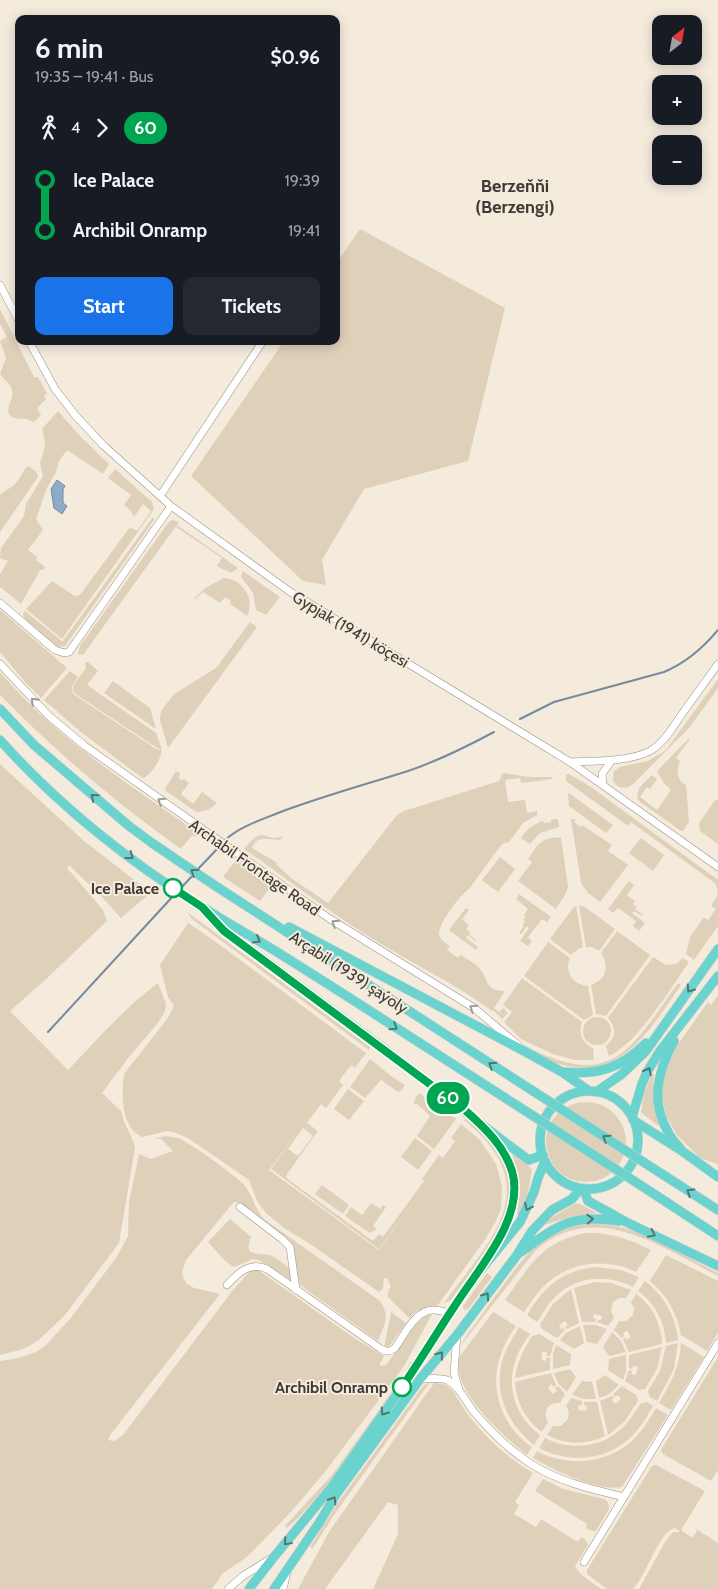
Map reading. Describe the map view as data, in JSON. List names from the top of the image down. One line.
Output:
{"streets":{"main road":["Arçabil (1939) şaýoly"],"street":["Gypjak (1941) köçesi","Archabil Frontage Road"]},"one_way":["Archabil Frontage Road"],"districts":["Berzeňňi (Berzengi)"],"places":["Ice Palace","Archibil Onramp"],"lines":["bus line 60"],"north":"top right","page":{"on_map":"60","map_buttons":["+","−"],"heading":["6 min","19:35 – 19:41 · Bus","$0.96"],"legs":["4","60"],"list":[{"name":"Ice Palace","value":"19:39"},{"name":"Archibil Onramp","value":"19:41"}],"buttons":["Start","Tickets"]}}
